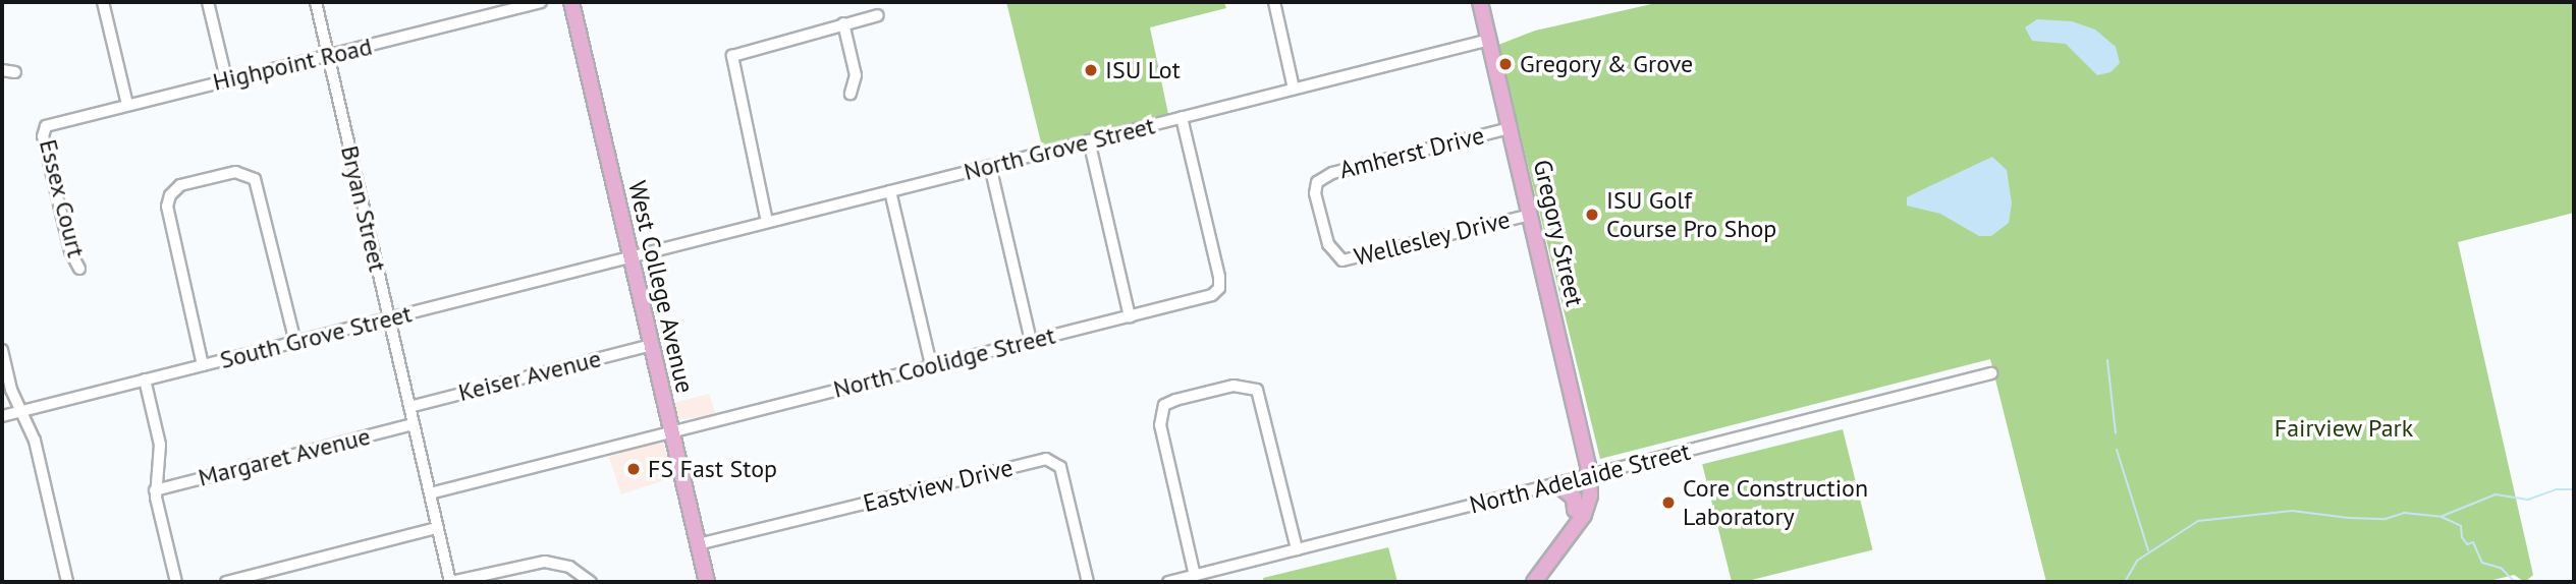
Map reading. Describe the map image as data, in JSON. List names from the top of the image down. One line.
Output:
{"streets":{"main road":["Gregory Street","West College Avenue"],"street":["Highpoint Road","North Grove Street","Amherst Drive","Essex Court","Bryan Street","Wellesley Drive","South Grove Street","North Coolidge Street","Keiser Avenue","Margaret Avenue","North Adelaide Street","Eastview Drive"]},"crossings":[["Highpoint Road","Essex Court"],["Highpoint Road","Bryan Street"],["North Grove Street","Gregory Street"],["North Grove Street","West College Avenue"],["North Grove Street","South Grove Street"],["North Grove Street","North Coolidge Street"],["Amherst Drive","Gregory Street"],["Amherst Drive","Wellesley Drive"],["Bryan Street","South Grove Street"],["Bryan Street","North Coolidge Street"],["Bryan Street","Keiser Avenue"],["Bryan Street","Margaret Avenue"],["Gregory Street","Wellesley Drive"],["Gregory Street","North Adelaide Street"],["West College Avenue","South Grove Street"],["West College Avenue","North Coolidge Street"],["West College Avenue","Keiser Avenue"],["West College Avenue","Eastview Drive"]],"parks":["Fairview Park"],"places":["Gregory & Grove","ISU Lot","ISU Golf Course Pro Shop","FS Fast Stop","Core Construction Laboratory"]}
